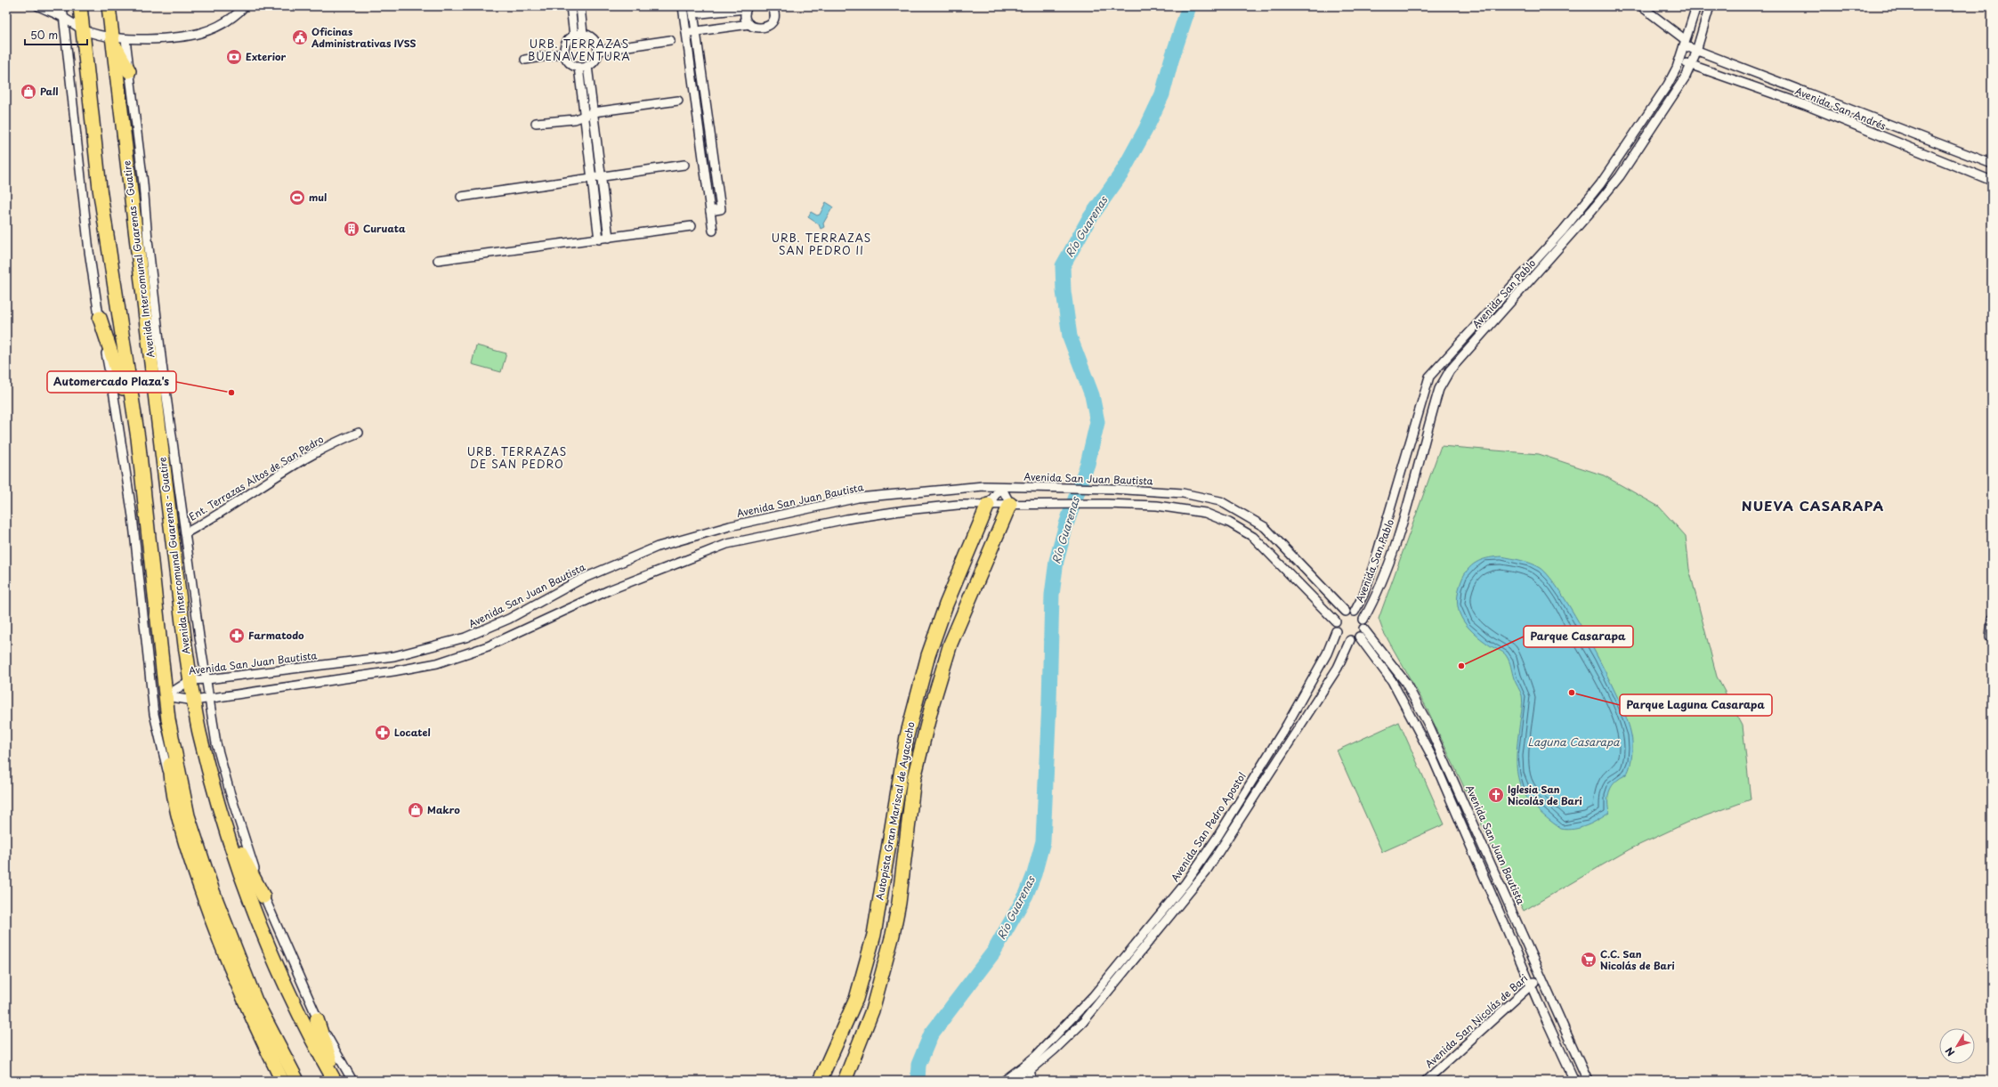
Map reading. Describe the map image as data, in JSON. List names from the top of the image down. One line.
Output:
{"streets":{"highway":["Avenida Intercomunal Guarenas - Guatire","Autopista Gran Mariscal de Ayacucho"],"street":["Avenida San Andrés","Avenida San Pablo","Ent. Terrazas Altos de San Pedro","Avenida San Juan Bautista","Avenida San Pedro Apostol","Avenida San Nicolás de Bari"]},"crossings":[["Avenida San Andrés","Avenida San Pablo"],["Avenida Intercomunal Guarenas - Guatire","Ent. Terrazas Altos de San Pedro"],["Avenida Intercomunal Guarenas - Guatire","Avenida San Juan Bautista"],["Avenida San Pablo","Avenida San Juan Bautista"],["Avenida San Pablo","Avenida San Pedro Apostol"],["Avenida San Juan Bautista","Autopista Gran Mariscal de Ayacucho"],["Avenida San Juan Bautista","Avenida San Pedro Apostol"],["Avenida San Juan Bautista","Avenida San Nicolás de Bari"]],"districts":["URB. TERRAZAS BUENAVENTURA","URB. TERRAZAS SAN PEDRO II","URB. TERRAZAS DE SAN PEDRO","NUEVA CASARAPA"],"water":["Río Guarenas","Laguna Casarapa"],"places":{"public building":["Oficinas Administrativas IVSS"],"bank":["Exterior"],"shop":["Pall","Makro"],"sports":["mul"],"building":["Curuata"],"other":["Automercado Plaza's","Parque Casarapa","Parque Laguna Casarapa"],"pharmacy":["Farmatodo","Locatel"],"church":["Iglesia San Nicolás de Bari"],"supermarket":["C.C. San Nicolás de Bari"]},"scale_bar":"50 m","north":"bottom left"}
